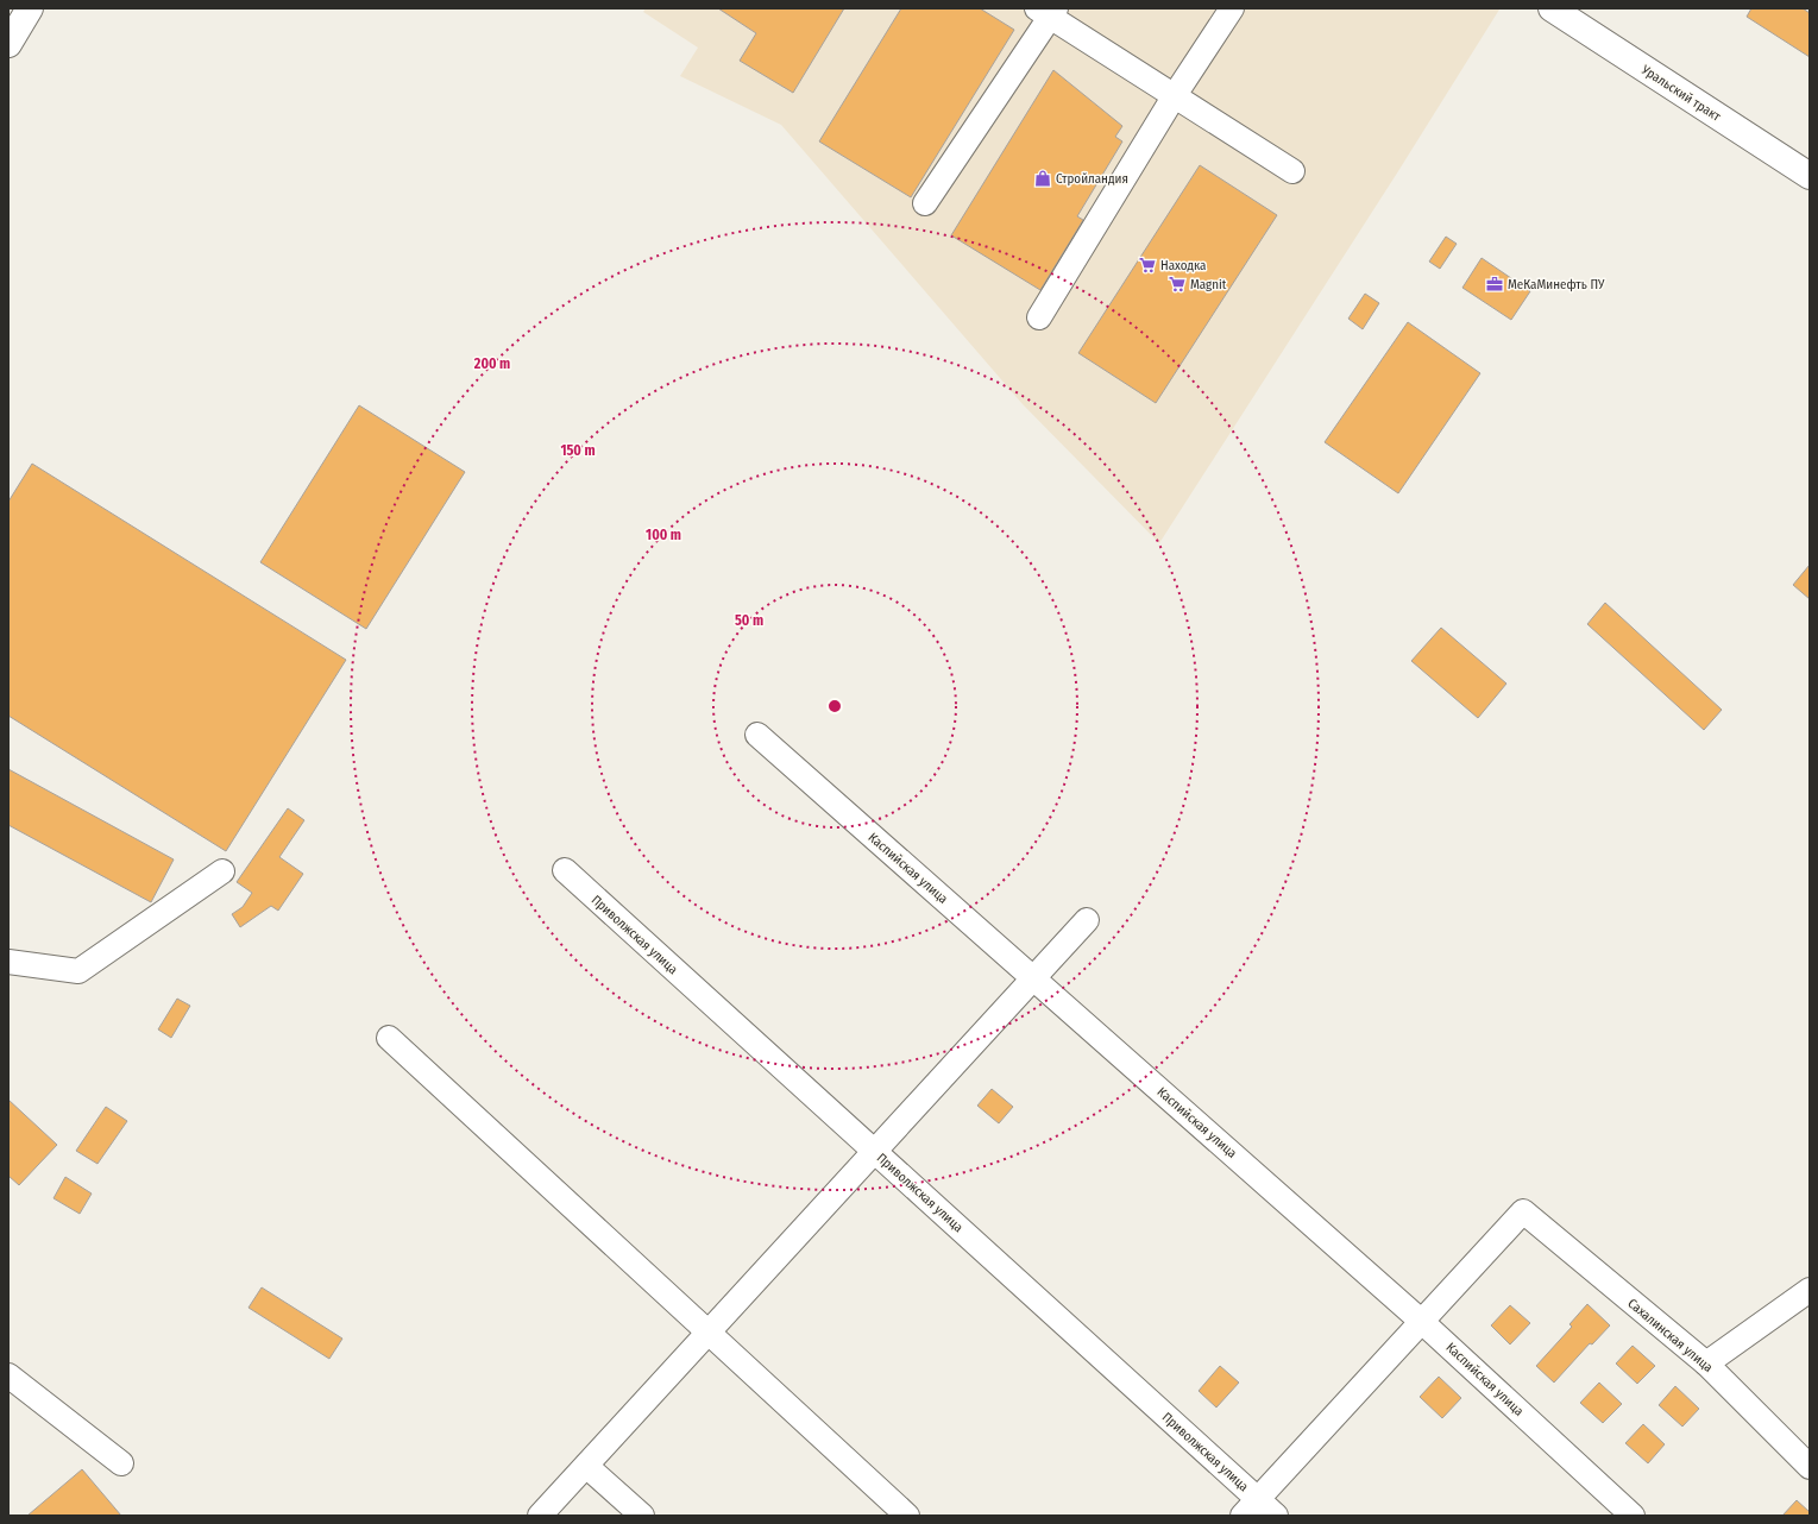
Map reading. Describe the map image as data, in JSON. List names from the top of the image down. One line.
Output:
{"streets":{"main road":["Уральский тракт"],"street":["Каспийская улица","Приволжская улица","Сахалинская улица"]},"crossings":[["Каспийская улица","Сахалинская улица"]],"places":{"shop":["Стройландия"],"supermarket":["Находка","Magnit"],"office":["МеКаМинефть ПУ"]},"rings":["200 m","150 m","100 m","50 m"]}
